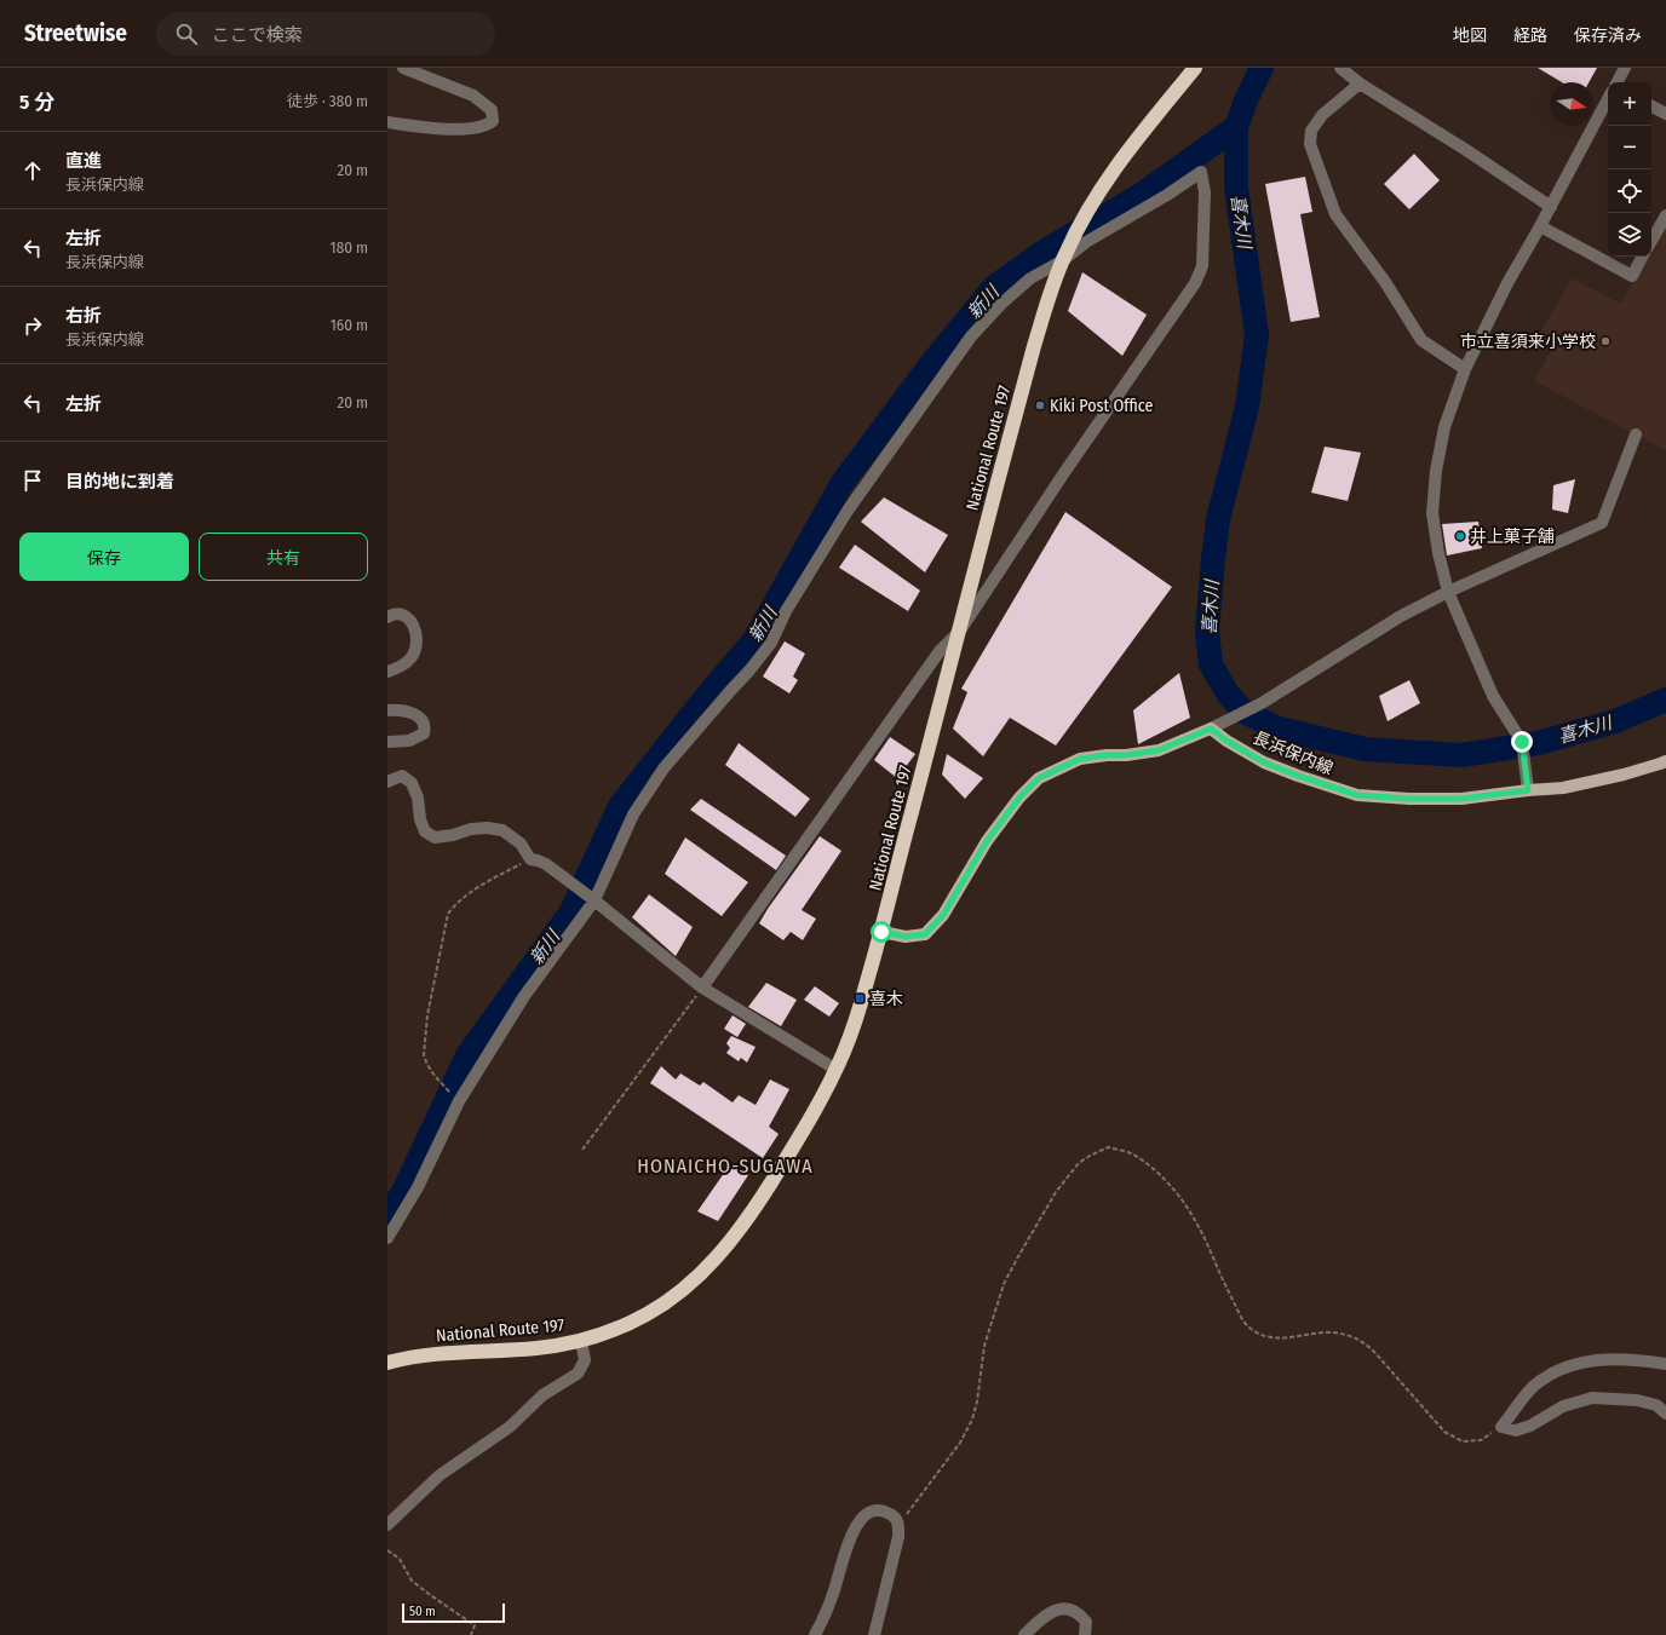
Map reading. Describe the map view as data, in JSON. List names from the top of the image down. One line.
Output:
{"streets":{"highway":["National Route 197"],"main road":["長浜保内線"]},"districts":["HONAICHO-SUGAWA"],"water":["喜木川","新川"],"places":{"other":["市立喜須来小学校","Kiki Post Office","井上菓子舗"],"transit":["喜木"]},"scale_bar":"50 m","north":"right","page":{"header":"Streetwise","search":"ここで検索","nav":["地図","経路","保存済み"],"heading":["5 分","徒歩 · 380 m"],"map_buttons":["+","−"],"list":[["直進","長浜保内線","20 m"],["左折","長浜保内線","180 m"],["右折","長浜保内線","160 m"],["左折","20 m"],"目的地に到着"],"buttons":["保存","共有"],"scale":"50 m"}}
